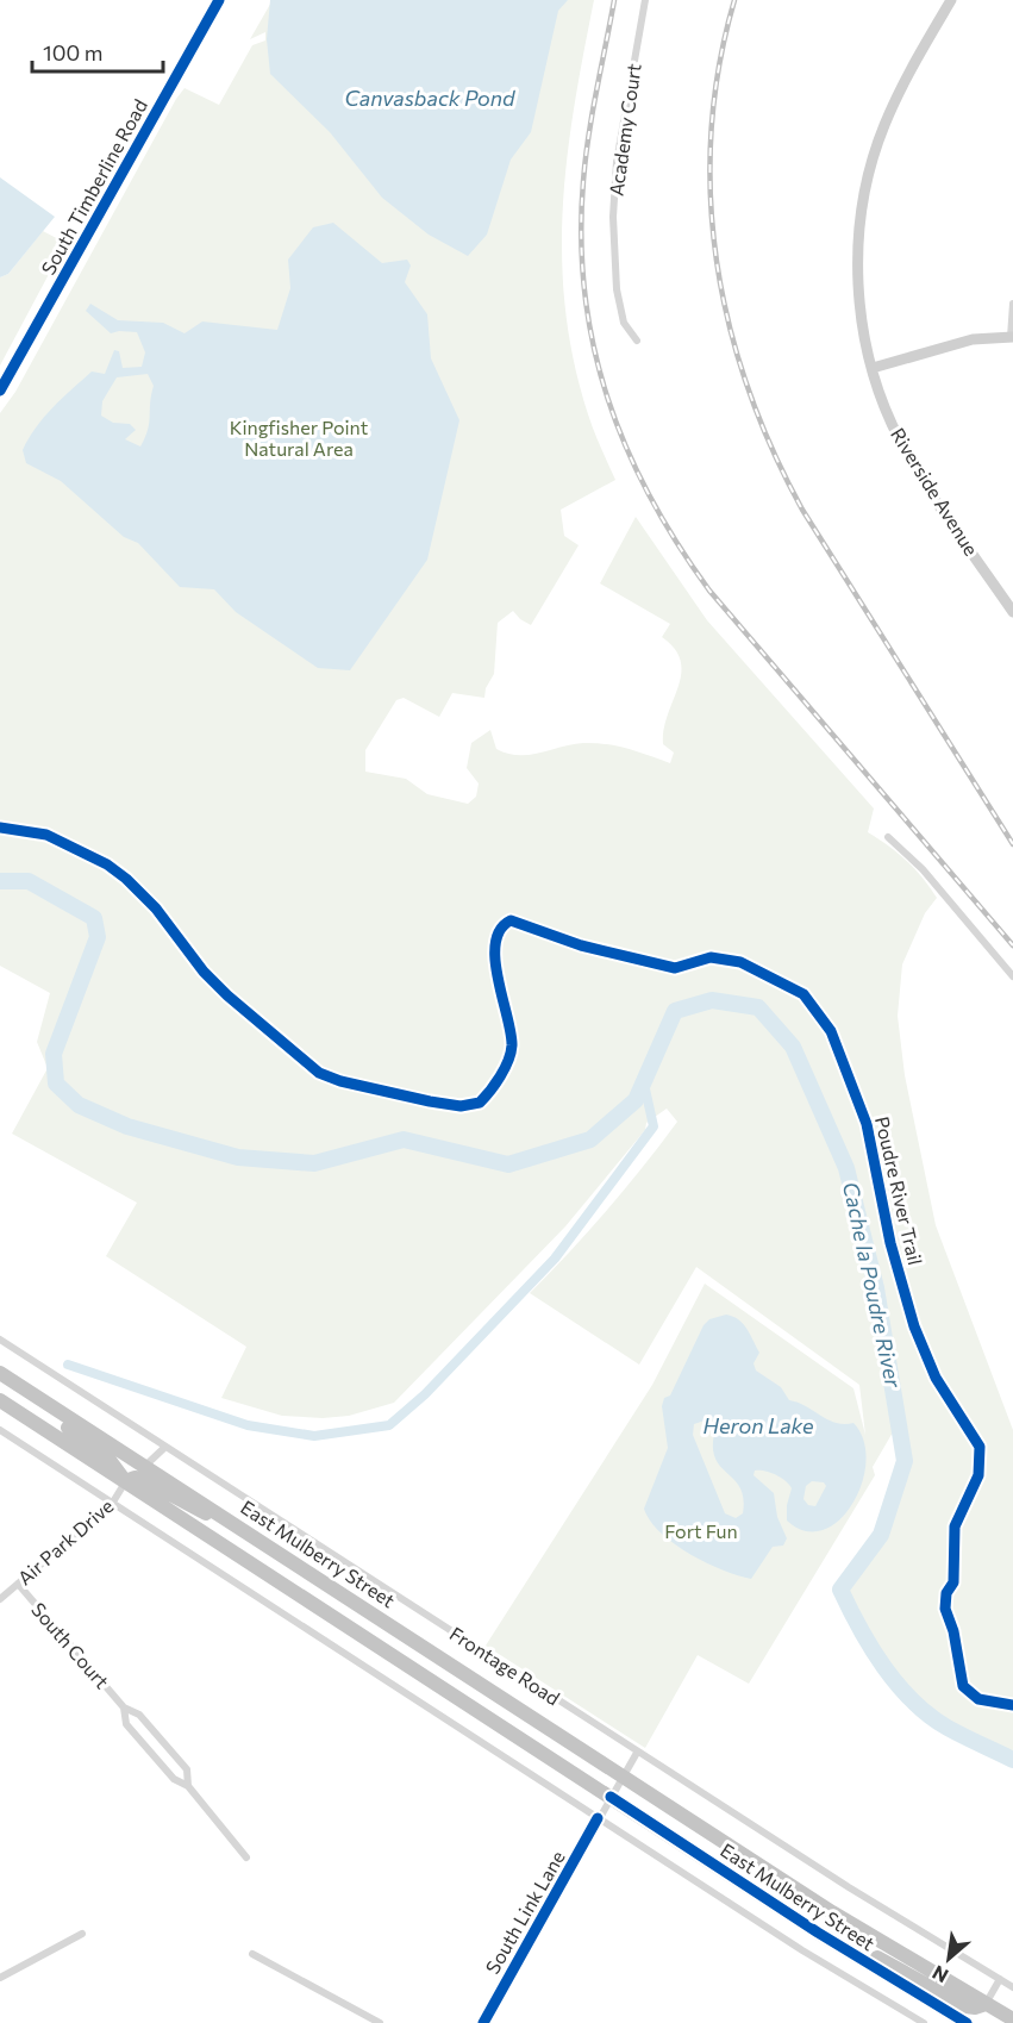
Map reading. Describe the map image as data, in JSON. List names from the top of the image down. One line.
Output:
{"streets":{"highway":["East Mulberry Street"],"main road":["South Timberline Road","Riverside Avenue"],"street":["Academy Court","Air Park Drive","South Court","Frontage Road","South Link Lane"],"cycle path":["Poudre River Trail"]},"crossings":[["Air Park Drive","East Mulberry Street"],["Air Park Drive","South Court"],["East Mulberry Street","South Link Lane"],["Frontage Road","South Link Lane"]],"water":["Canvasback Pond","Cache la Poudre River","Heron Lake"],"parks":["Kingfisher Point Natural Area","Fort Fun"],"scale_bar":"100 m","north":"bottom left"}
